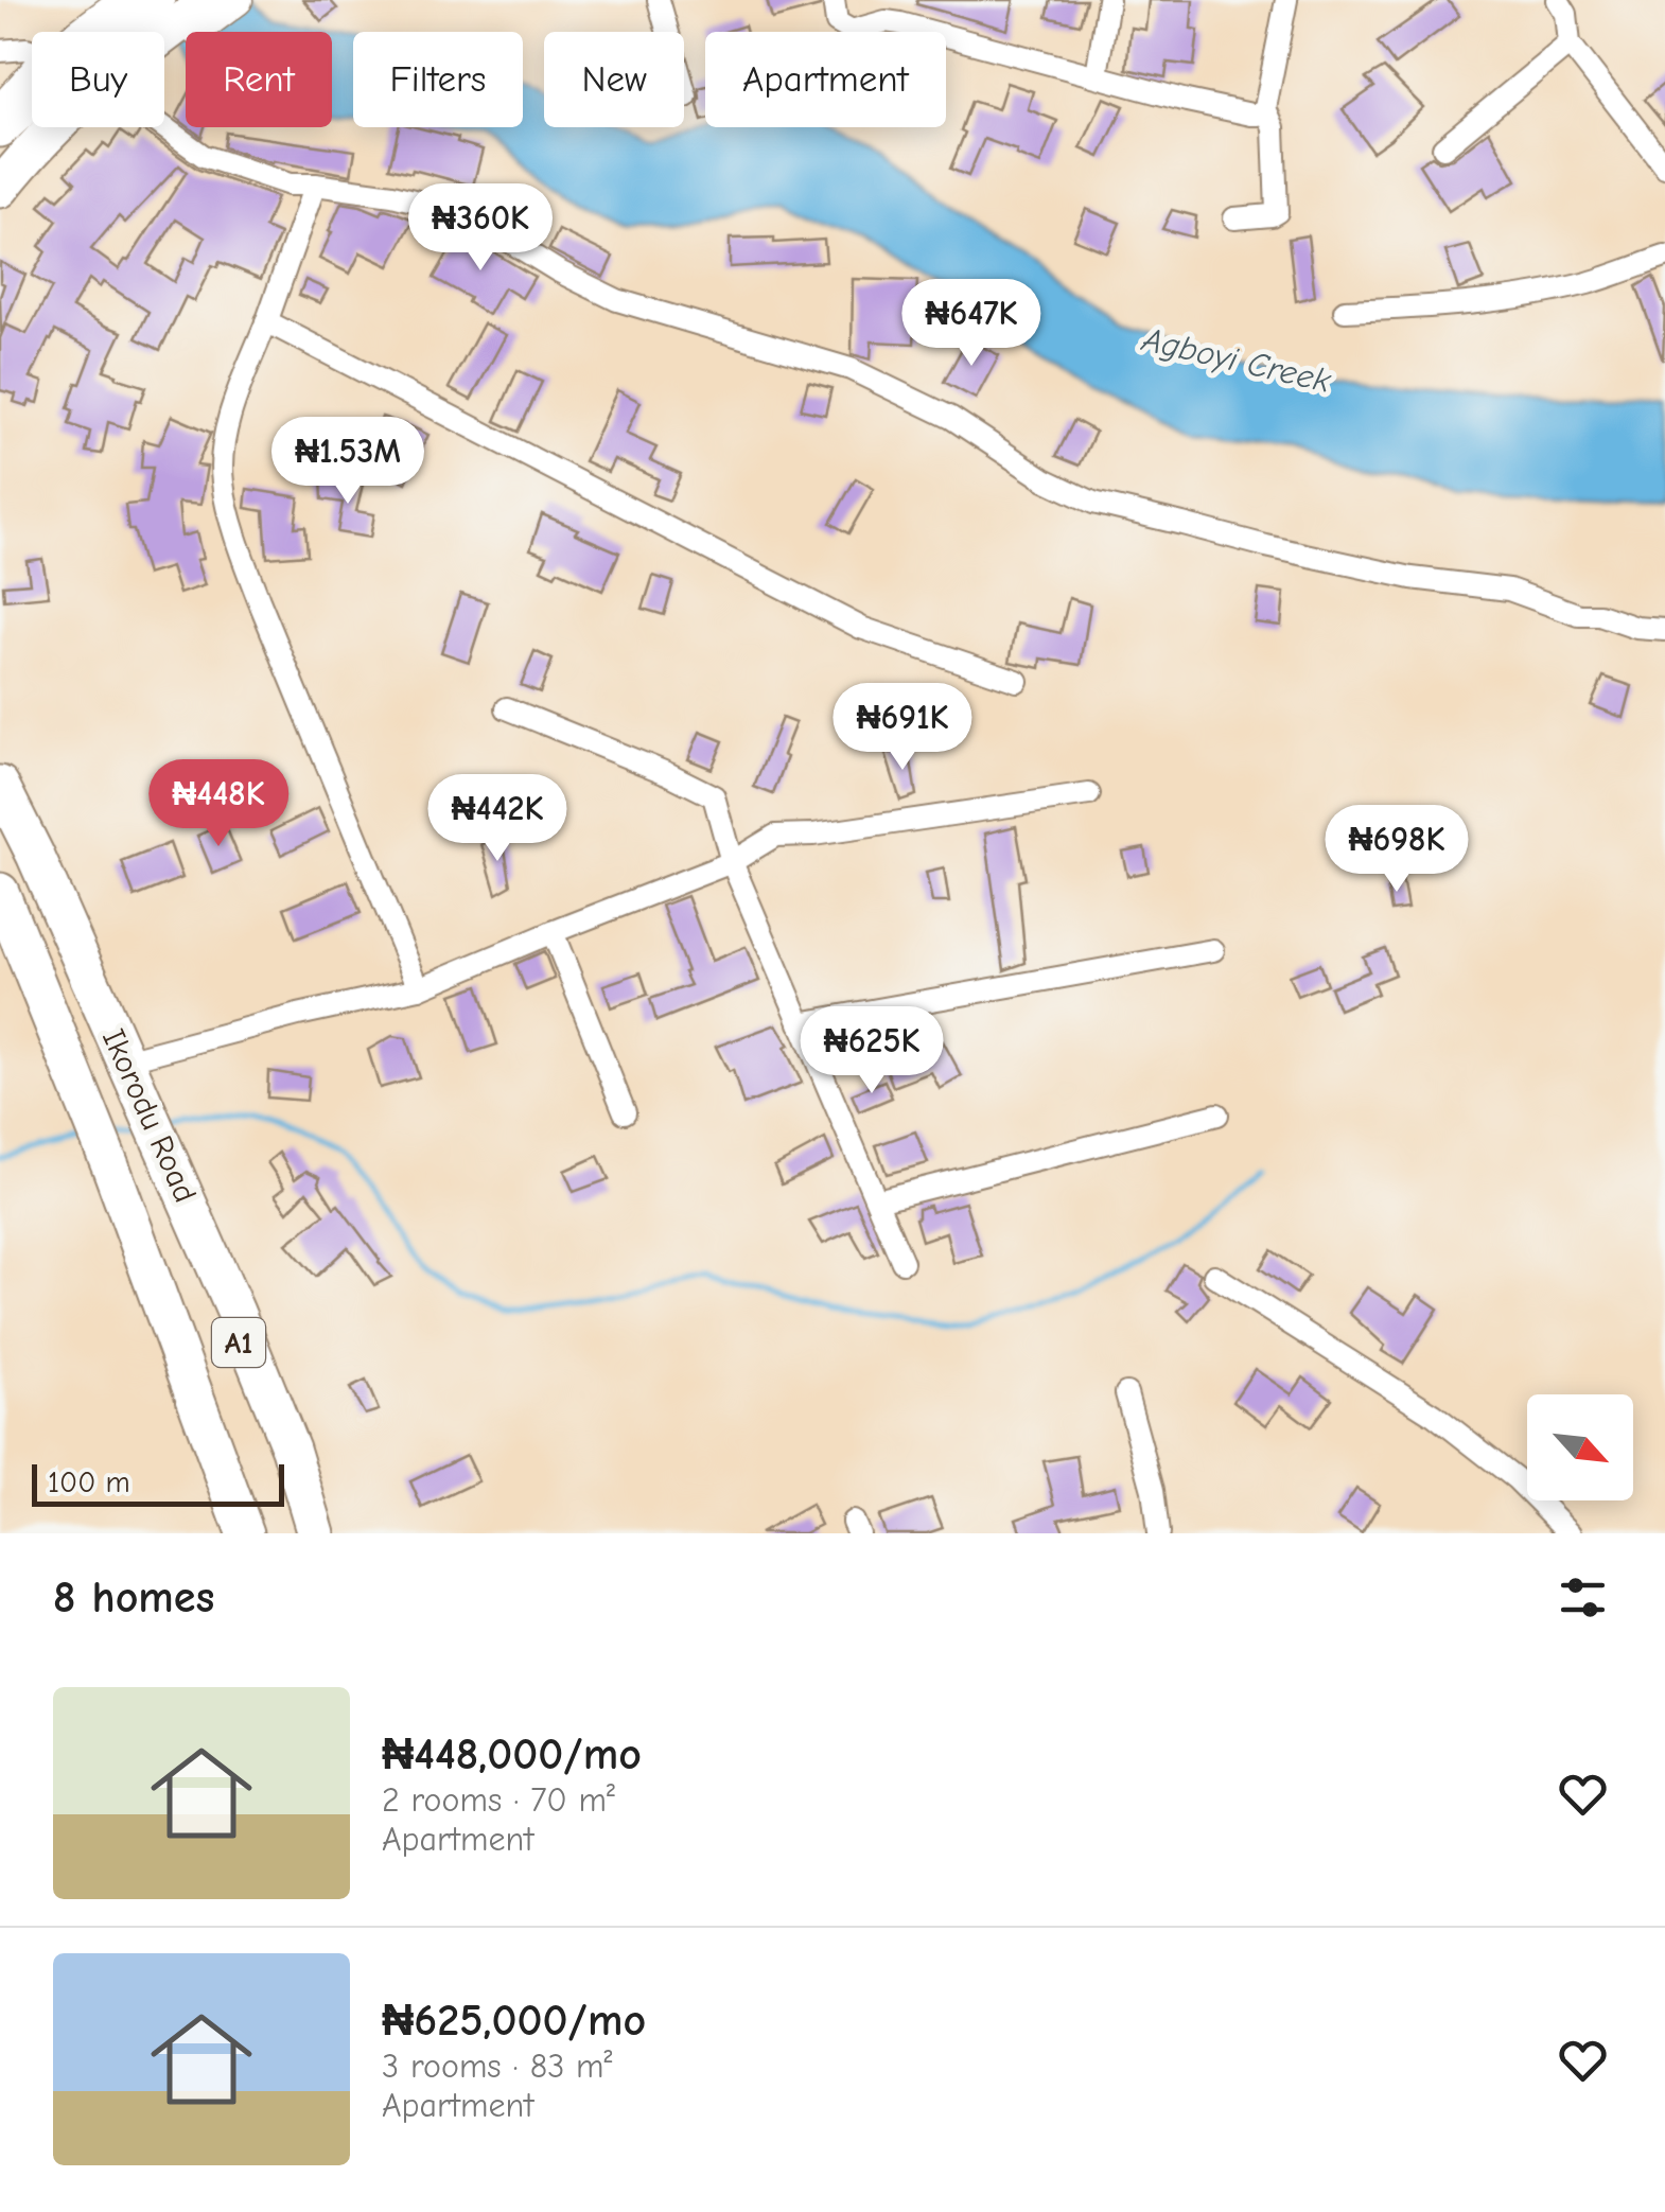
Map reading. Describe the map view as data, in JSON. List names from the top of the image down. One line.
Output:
{"streets":{"highway":["Ikorodu Road","A1"]},"water":["Agboyi Creek"],"scale_bar":"100 m","north":"bottom right","page":{"chip":["Buy","Rent","Filters","New","Apartment"],"price":["₦360K","₦647K","₦1.53M","₦691K","₦448K","₦442K","₦698K","₦625K"],"scale":"100 m","heading":"8 homes","list":[{"name":"₦448,000/mo","note":"2 rooms · 70 m² · Apartment"},{"name":"₦625,000/mo","note":"3 rooms · 83 m² · Apartment"}]}}
